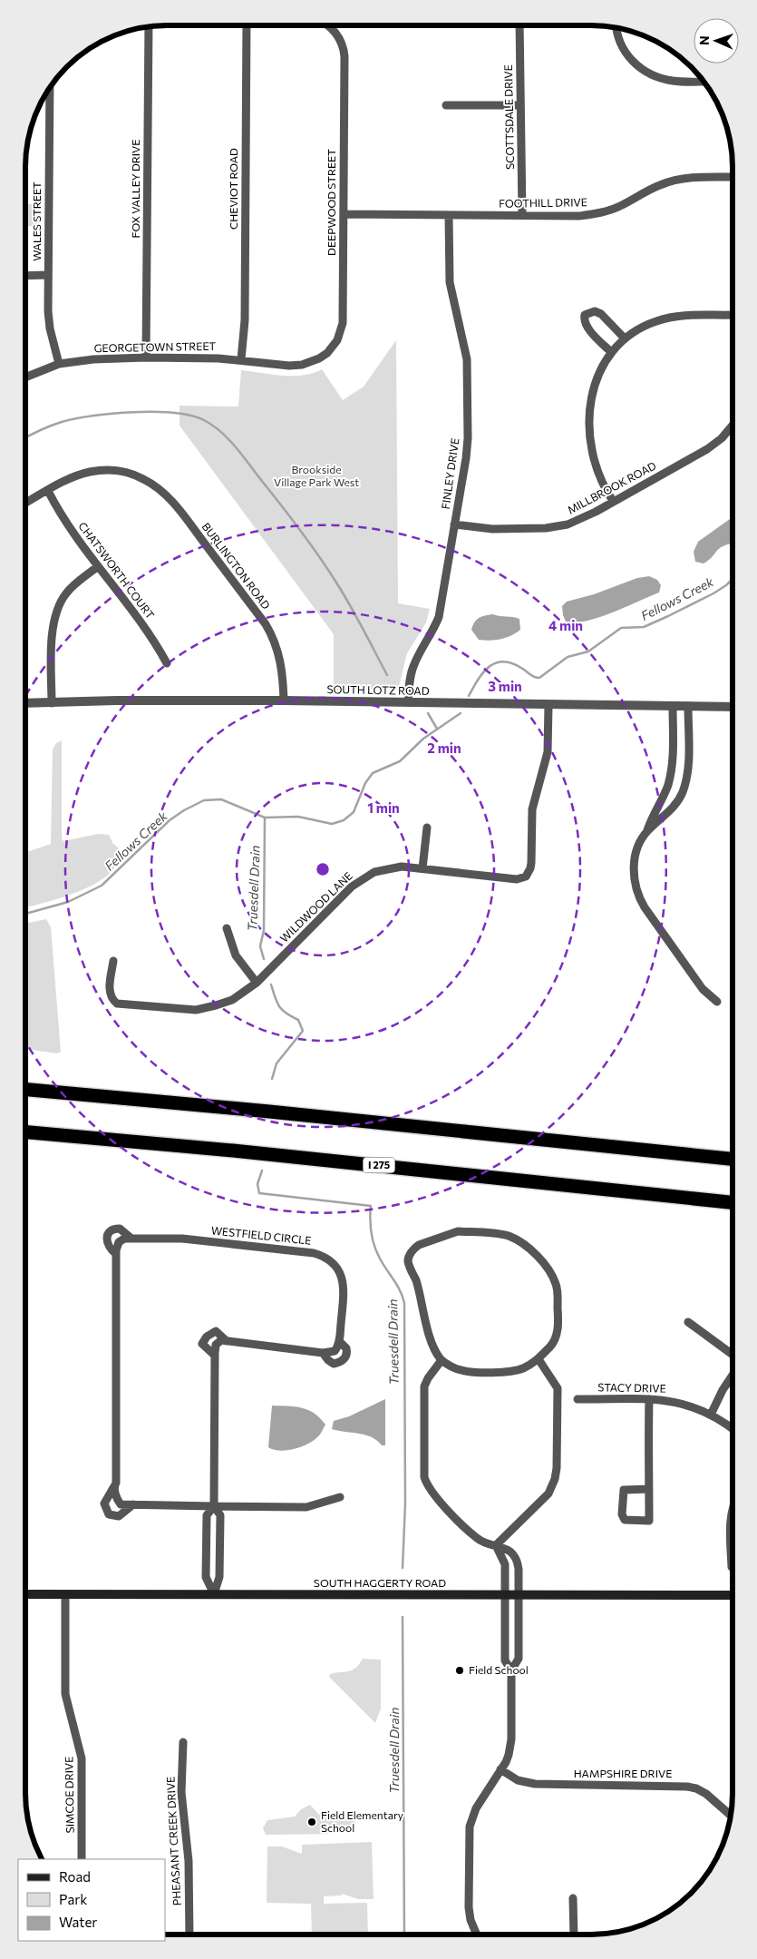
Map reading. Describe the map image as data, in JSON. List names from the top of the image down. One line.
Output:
{"streets":{"highway":["I 275"],"main road":["SOUTH HAGGERTY ROAD"],"street":["SCOTTSDALE DRIVE","FOX VALLEY DRIVE","CHEVIOT ROAD","DEEPWOOD STREET","FOOTHILL DRIVE","WALES STREET","GEORGETOWN STREET","FINLEY DRIVE","MILLBROOK ROAD","BURLINGTON ROAD","CHATSWORTH COURT","SOUTH LOTZ ROAD","WILDWOOD LANE","WESTFIELD CIRCLE","STACY DRIVE","HAMPSHIRE DRIVE","SIMCOE DRIVE","PHEASANT CREEK DRIVE"]},"crossings":[["SCOTTSDALE DRIVE","FOOTHILL DRIVE"],["FOX VALLEY DRIVE","GEORGETOWN STREET"],["CHEVIOT ROAD","GEORGETOWN STREET"],["DEEPWOOD STREET","FOOTHILL DRIVE"],["DEEPWOOD STREET","GEORGETOWN STREET"],["FOOTHILL DRIVE","FINLEY DRIVE"],["WALES STREET","GEORGETOWN STREET"],["FINLEY DRIVE","MILLBROOK ROAD"],["FINLEY DRIVE","SOUTH LOTZ ROAD"],["BURLINGTON ROAD","CHATSWORTH COURT"],["BURLINGTON ROAD","SOUTH LOTZ ROAD"],["SOUTH LOTZ ROAD","WILDWOOD LANE"],["WESTFIELD CIRCLE","SOUTH HAGGERTY ROAD"],["SOUTH HAGGERTY ROAD","SIMCOE DRIVE"]],"water":["Fellows Creek","Truesdell Drain"],"parks":["Brookside Village Park West"],"places":["Field School","Field Elementary School"],"legend":["Road","Park","Water"],"north":"left","rings":["4 min","3 min","2 min","1 min"]}
